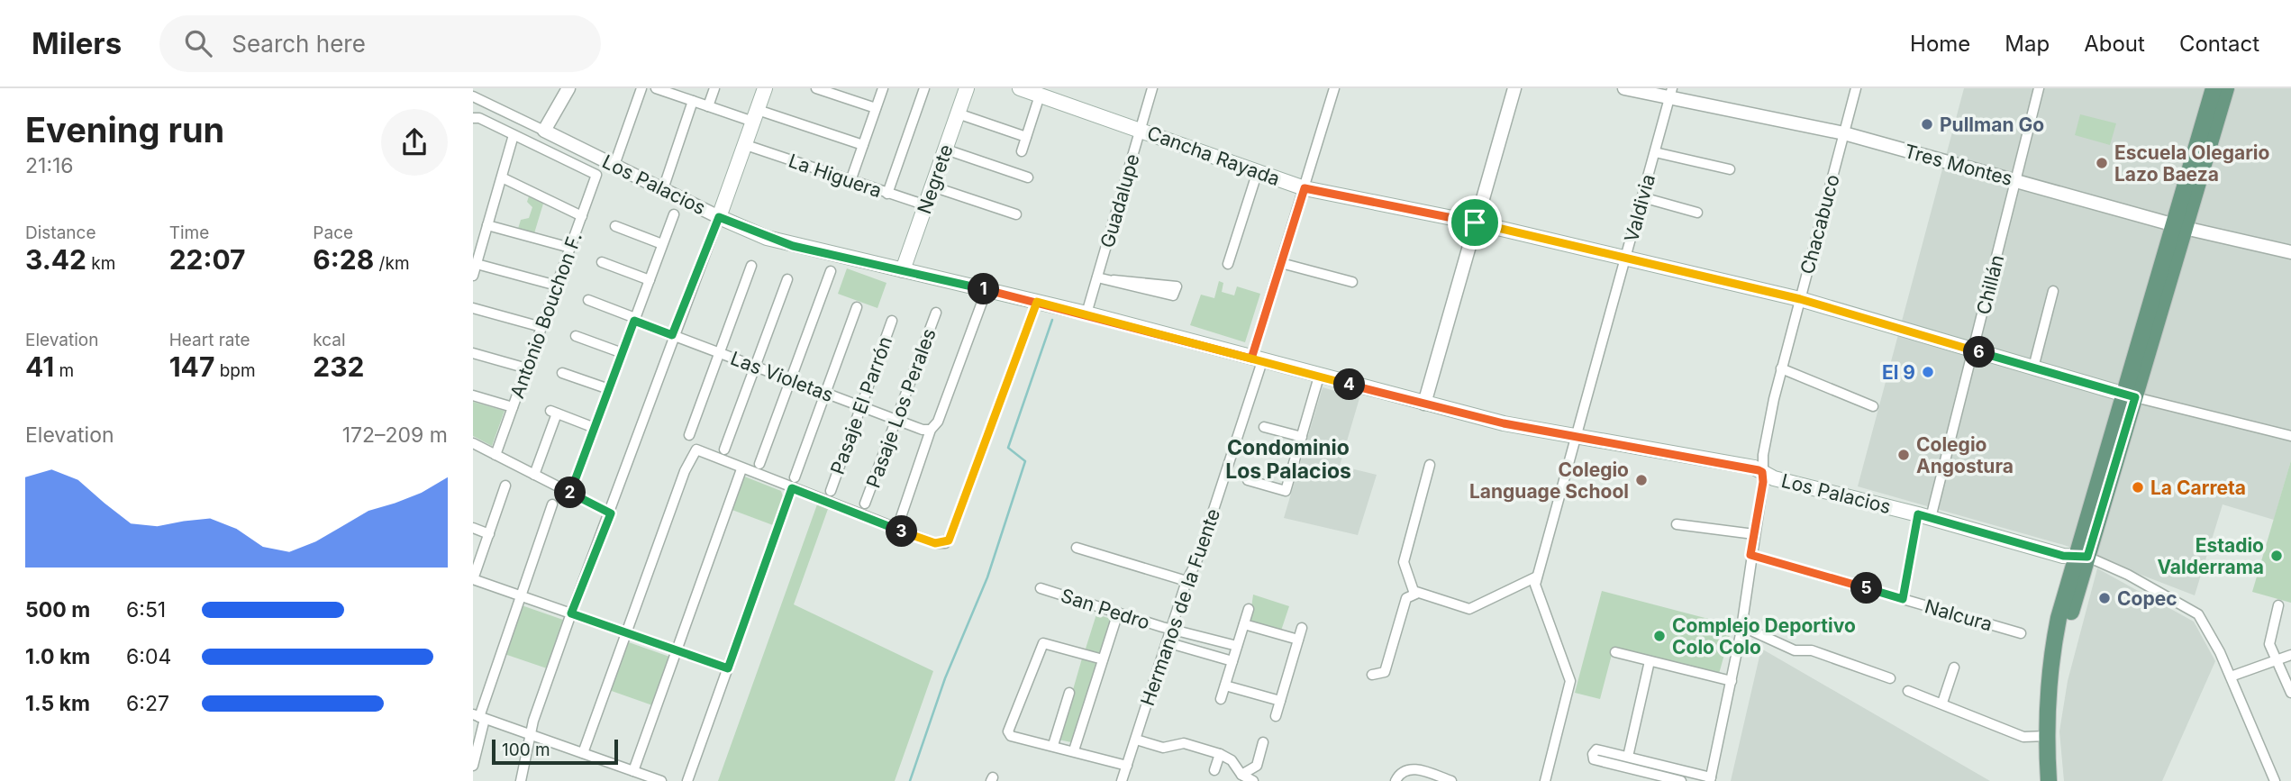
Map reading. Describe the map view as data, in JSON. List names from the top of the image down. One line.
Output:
{"streets":{"main road":["Cancha Rayada","Negrete","Los Palacios"],"street":["Tres Montes","La Higuera","Guadalupe","Valdivia","Chacabuco","Chillán","Antonio Bouchon F.","Las Violetas","Pasaje El Parrón","Pasaje Los Perales","Hermanos de la Fuente","San Pedro","Nalcura"]},"crossings":[["Cancha Rayada","Guadalupe"],["Cancha Rayada","Valdivia"],["Cancha Rayada","Chacabuco"],["Cancha Rayada","Chillán"],["Cancha Rayada","Hermanos de la Fuente"],["Tres Montes","Valdivia"],["Tres Montes","Chacabuco"],["Tres Montes","Chillán"],["La Higuera","Negrete"],["Negrete","Los Palacios"],["Los Palacios","Guadalupe"],["Los Palacios","Valdivia"],["Los Palacios","Chacabuco"],["Los Palacios","Chillán"],["Los Palacios","Hermanos de la Fuente"],["Chacabuco","Nalcura"],["Chillán","Nalcura"],["Las Violetas","Pasaje El Parrón"],["Las Violetas","Pasaje Los Perales"],["Hermanos de la Fuente","San Pedro"]],"districts":["Condominio Los Palacios"],"places":["Pullman Go","Escuela Olegario Lazo Baeza","El 9","Colegio Angostura","Colegio Language School","La Carreta","Estadio Valderrama","Copec","Complejo Deportivo Colo Colo"],"scale_bar":"100 m","page":{"header":"Milers","search":"Search here","nav":["Home","Map","About","Contact"],"heading":["Evening run","21:16"],"stats":[["Distance","3.42 km"],["Time","22:07"],["Pace","6:28 /km"],["Elevation","41 m"],["Heart rate","147 bpm"],["kcal","232"]],"pins":["1","6","4","2","3","5"],"chart":["Elevation","172–209 m"],"list":[{"name":"500 m","note":"6:51"},{"name":"1.0 km","note":"6:04"},{"name":"1.5 km","note":"6:27"}],"scale":"100 m"}}
